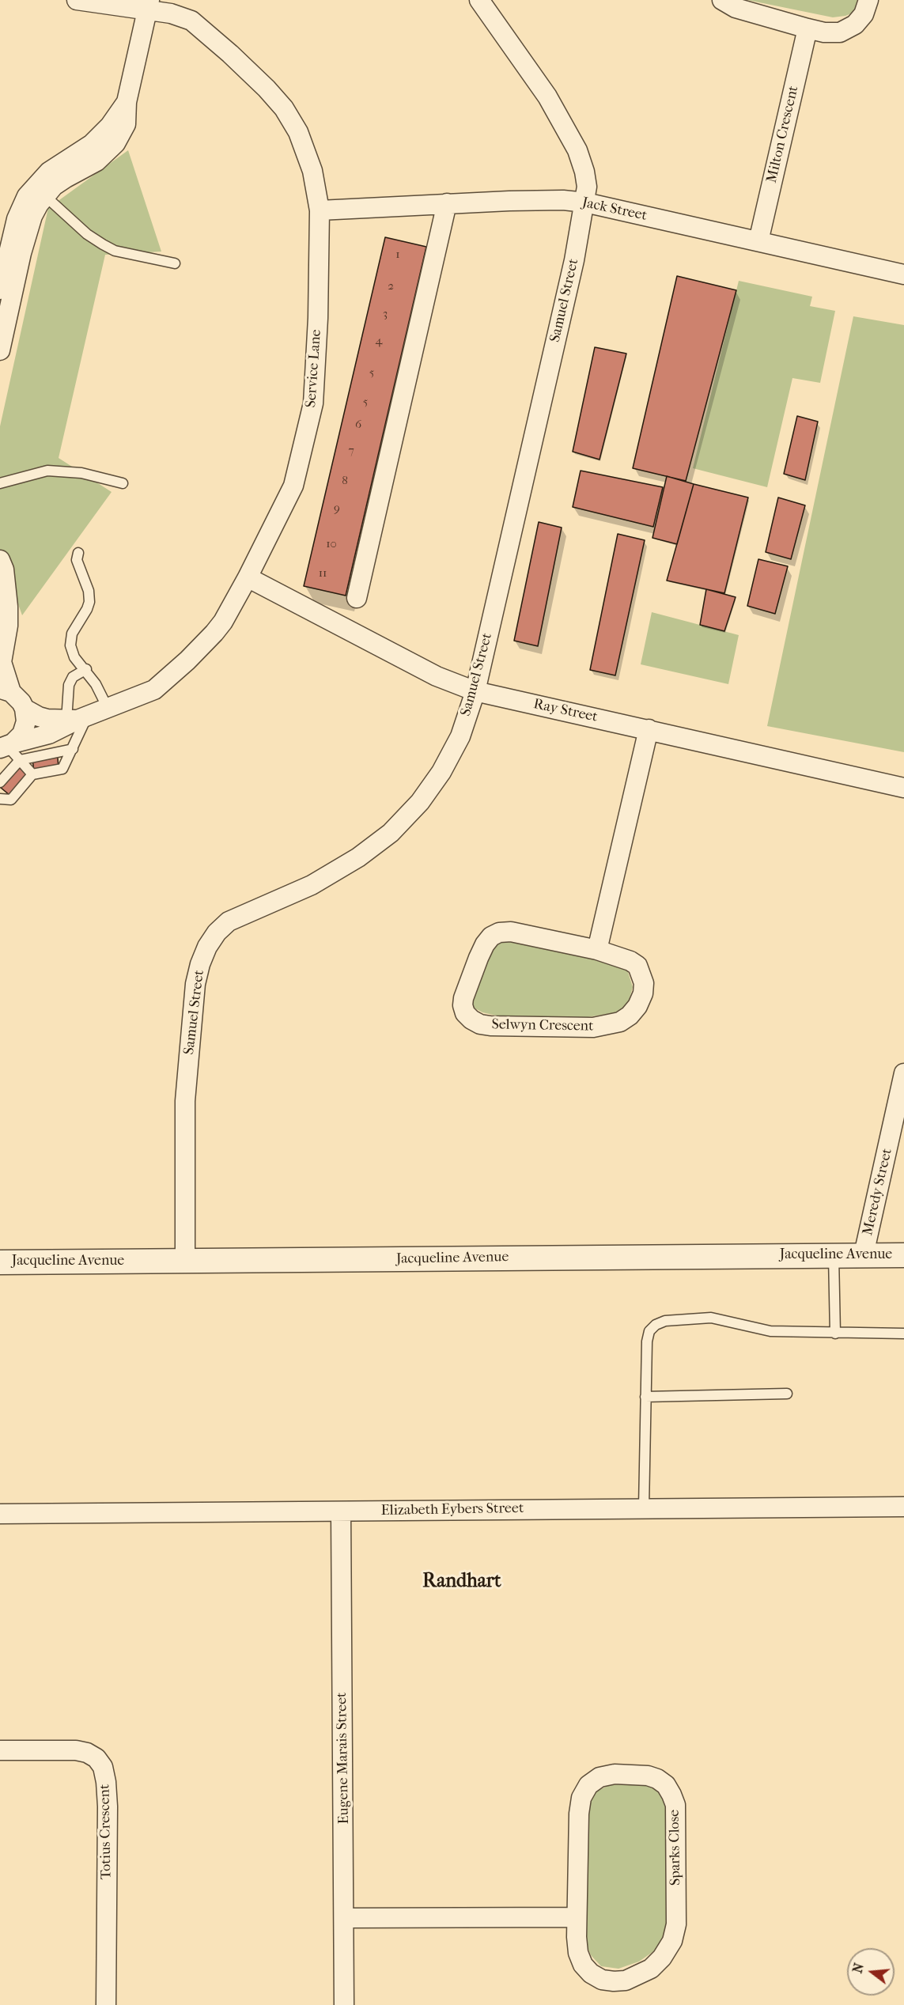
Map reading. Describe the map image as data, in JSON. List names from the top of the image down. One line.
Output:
{"streets":{"street":["Milton Crescent","Jack Street","Samuel Street","Service Lane","Ray Street","Selwyn Crescent","Meredy Street","Jacqueline Avenue","Elizabeth Eybers Street","Eugene Marais Street","Totius Crescent","Sparks Close"]},"crossings":[["Milton Crescent","Jack Street"],["Jack Street","Samuel Street"],["Jack Street","Service Lane"],["Samuel Street","Ray Street"],["Samuel Street","Jacqueline Avenue"],["Service Lane","Ray Street"],["Meredy Street","Jacqueline Avenue"],["Elizabeth Eybers Street","Eugene Marais Street"]],"districts":["Randhart"],"house_numbers":["1","2","3","4","5","5","6","7","8","9","10","11"],"north":"left"}
